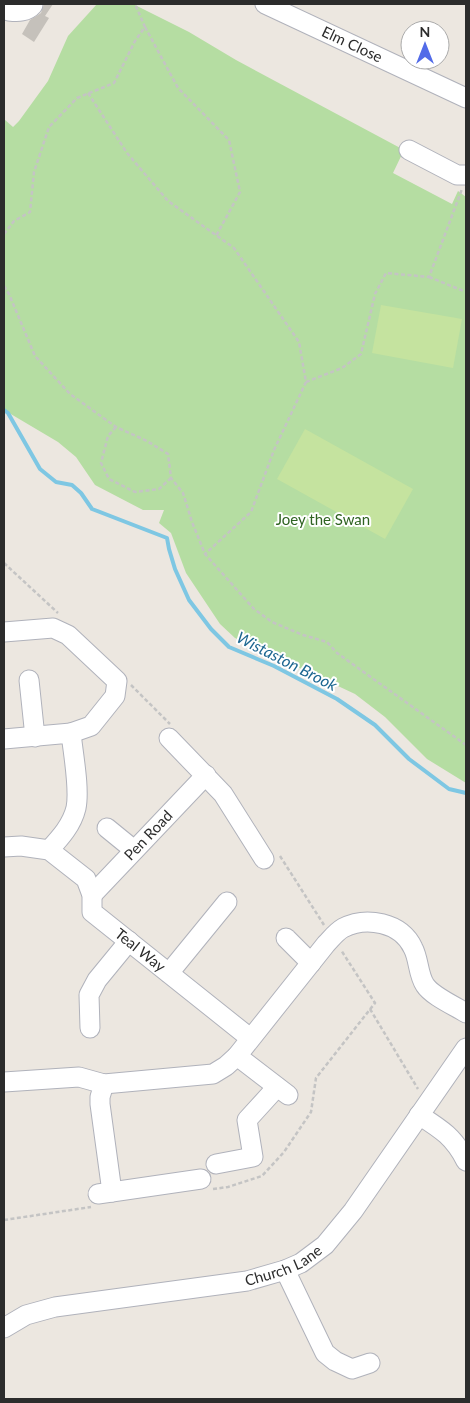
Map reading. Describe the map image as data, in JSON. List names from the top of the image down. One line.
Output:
{"streets":{"street":["Elm Close","Pen Road","Teal Way","Church Lane"]},"crossings":[["Pen Road","Teal Way"]],"water":["Wistaston Brook"],"parks":["Joey the Swan"],"north":"top"}
